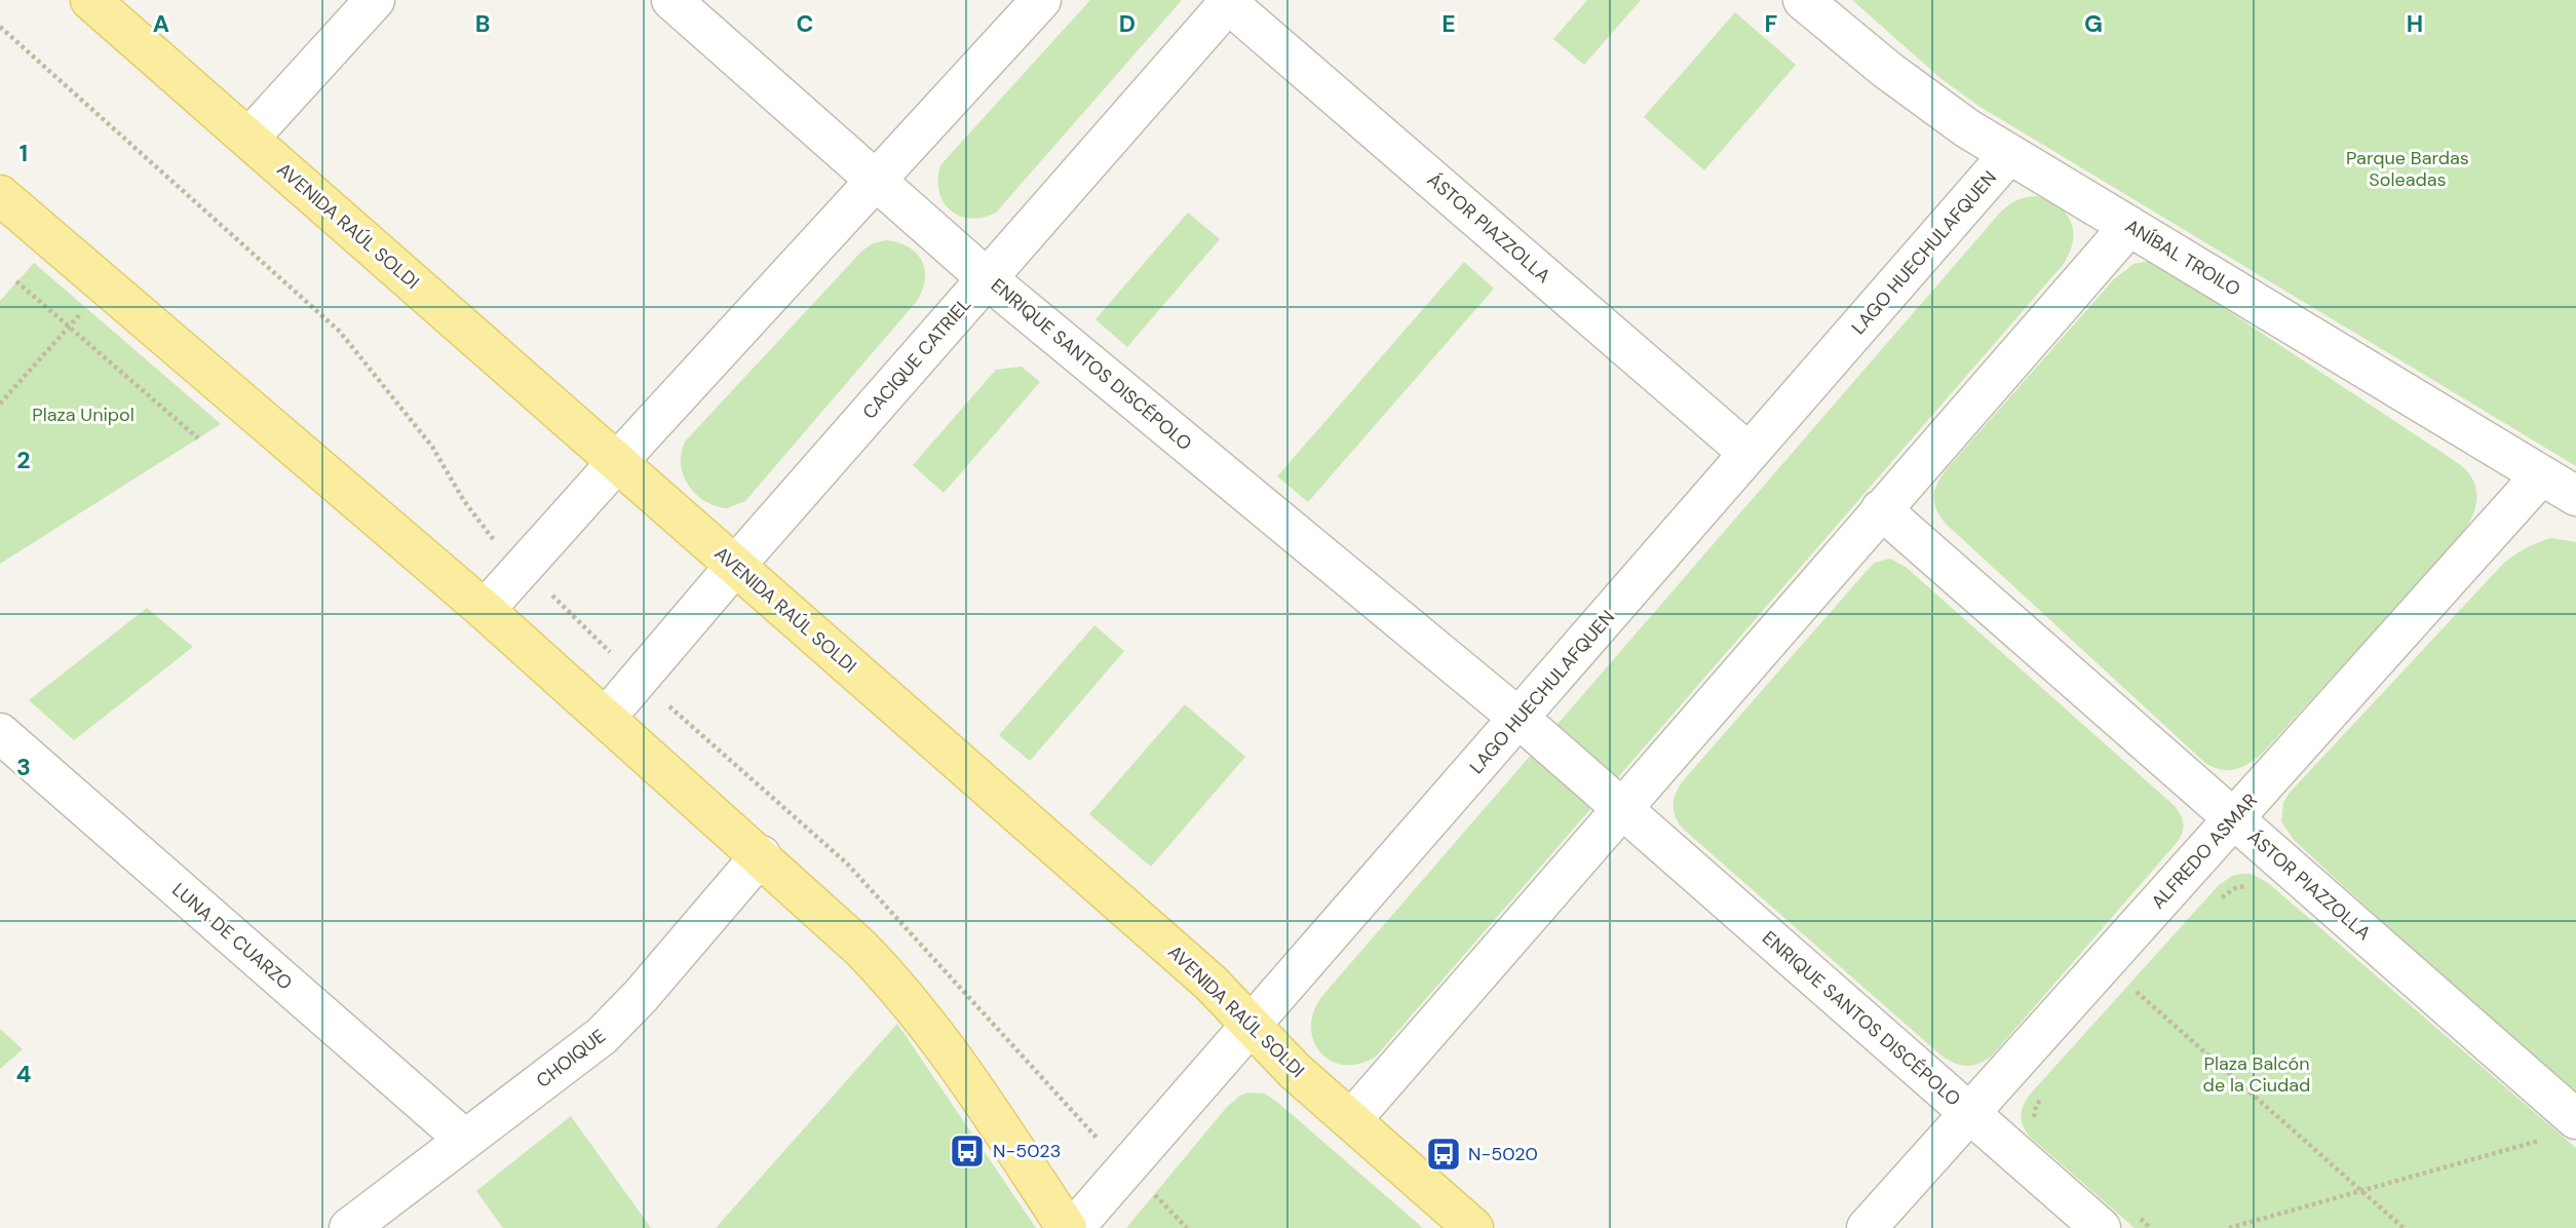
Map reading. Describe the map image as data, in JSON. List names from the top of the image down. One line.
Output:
{"streets":{"main road":["AVENIDA RAÚL SOLDI"],"street":["ÁSTOR PIAZZOLLA","LAGO HUECHULAFQUEN","ANÍBAL TROILO","CACIQUE CATRIEL","ENRIQUE SANTOS DISCÉPOLO","ALFREDO ASMAR","LUNA DE CUARZO","CHOIQUE"]},"crossings":[["AVENIDA RAÚL SOLDI","LAGO HUECHULAFQUEN"],["AVENIDA RAÚL SOLDI","CACIQUE CATRIEL"],["ÁSTOR PIAZZOLLA","LAGO HUECHULAFQUEN"],["ÁSTOR PIAZZOLLA","CACIQUE CATRIEL"],["ÁSTOR PIAZZOLLA","ALFREDO ASMAR"],["LAGO HUECHULAFQUEN","ANÍBAL TROILO"],["LAGO HUECHULAFQUEN","ENRIQUE SANTOS DISCÉPOLO"],["ANÍBAL TROILO","ALFREDO ASMAR"],["CACIQUE CATRIEL","ENRIQUE SANTOS DISCÉPOLO"],["ENRIQUE SANTOS DISCÉPOLO","ALFREDO ASMAR"],["LUNA DE CUARZO","CHOIQUE"]],"parks":["Parque Bardas Soleadas","Plaza Unipol","Plaza Balcón de la Ciudad"],"places":{"bus stop":["N-5023","N-5020"]},"grid":{"columns":["A","B","C","D","E","F","G","H"],"rows":["1","2","3","4"]}}
